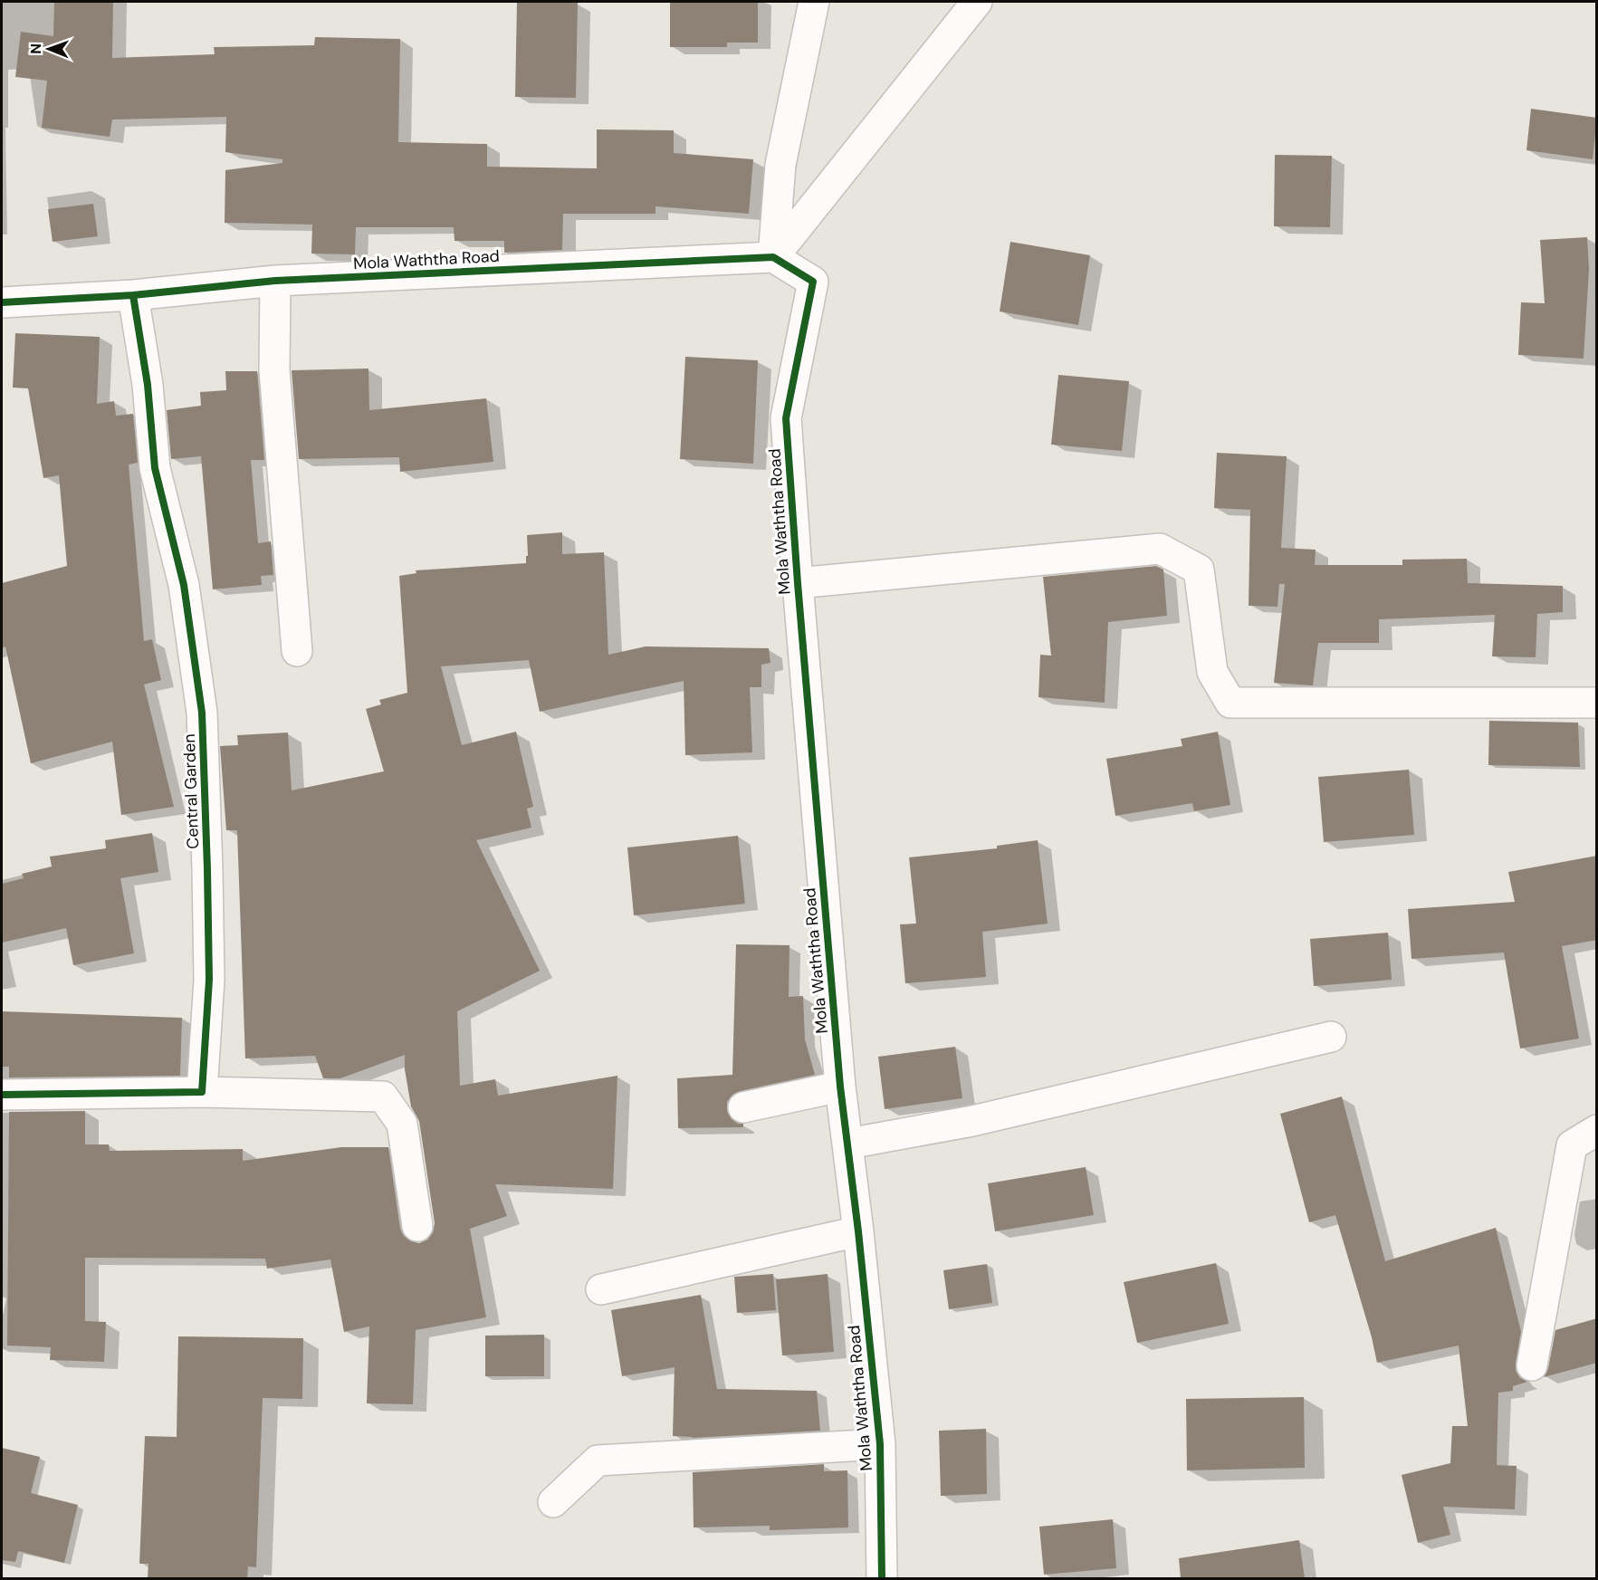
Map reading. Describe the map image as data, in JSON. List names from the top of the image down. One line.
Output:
{"streets":{"street":["Mola Waththa Road","Central Garden"]},"crossings":[["Mola Waththa Road","Central Garden"]],"north":"left"}
